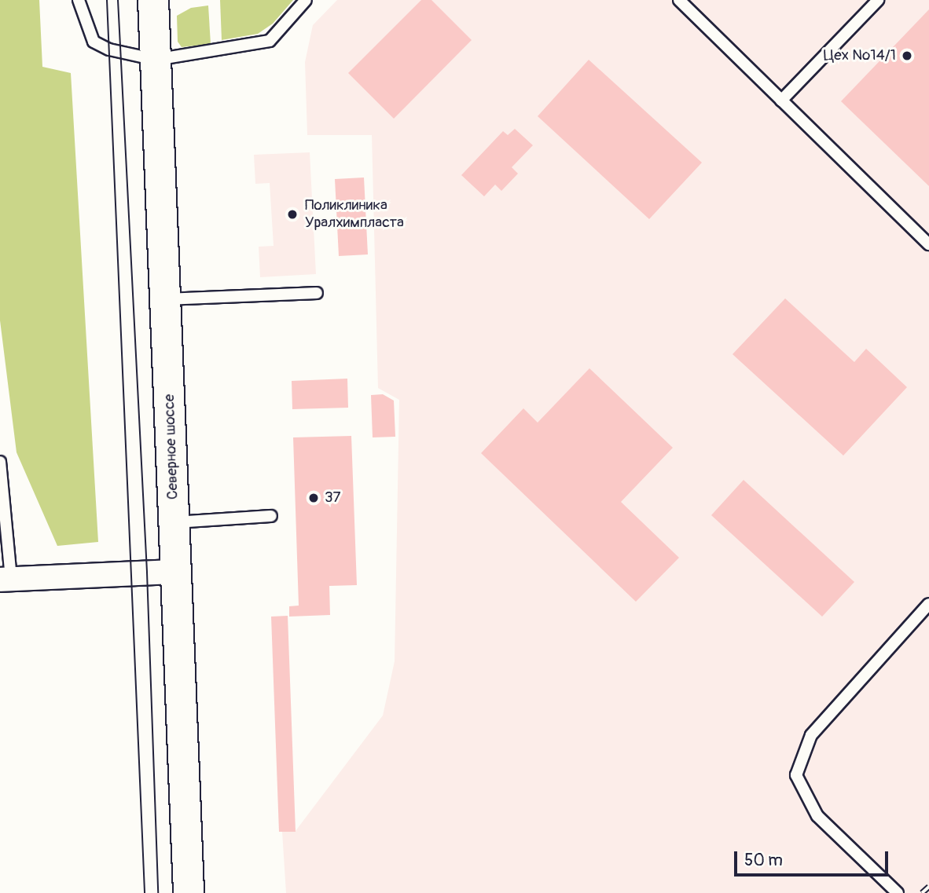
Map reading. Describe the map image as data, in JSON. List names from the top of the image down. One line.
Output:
{"streets":{"main road":["Северное шоссе"]},"places":["Цех №14/1","Поликлиника Уралхимпласта","37"],"scale_bar":"50 m"}
